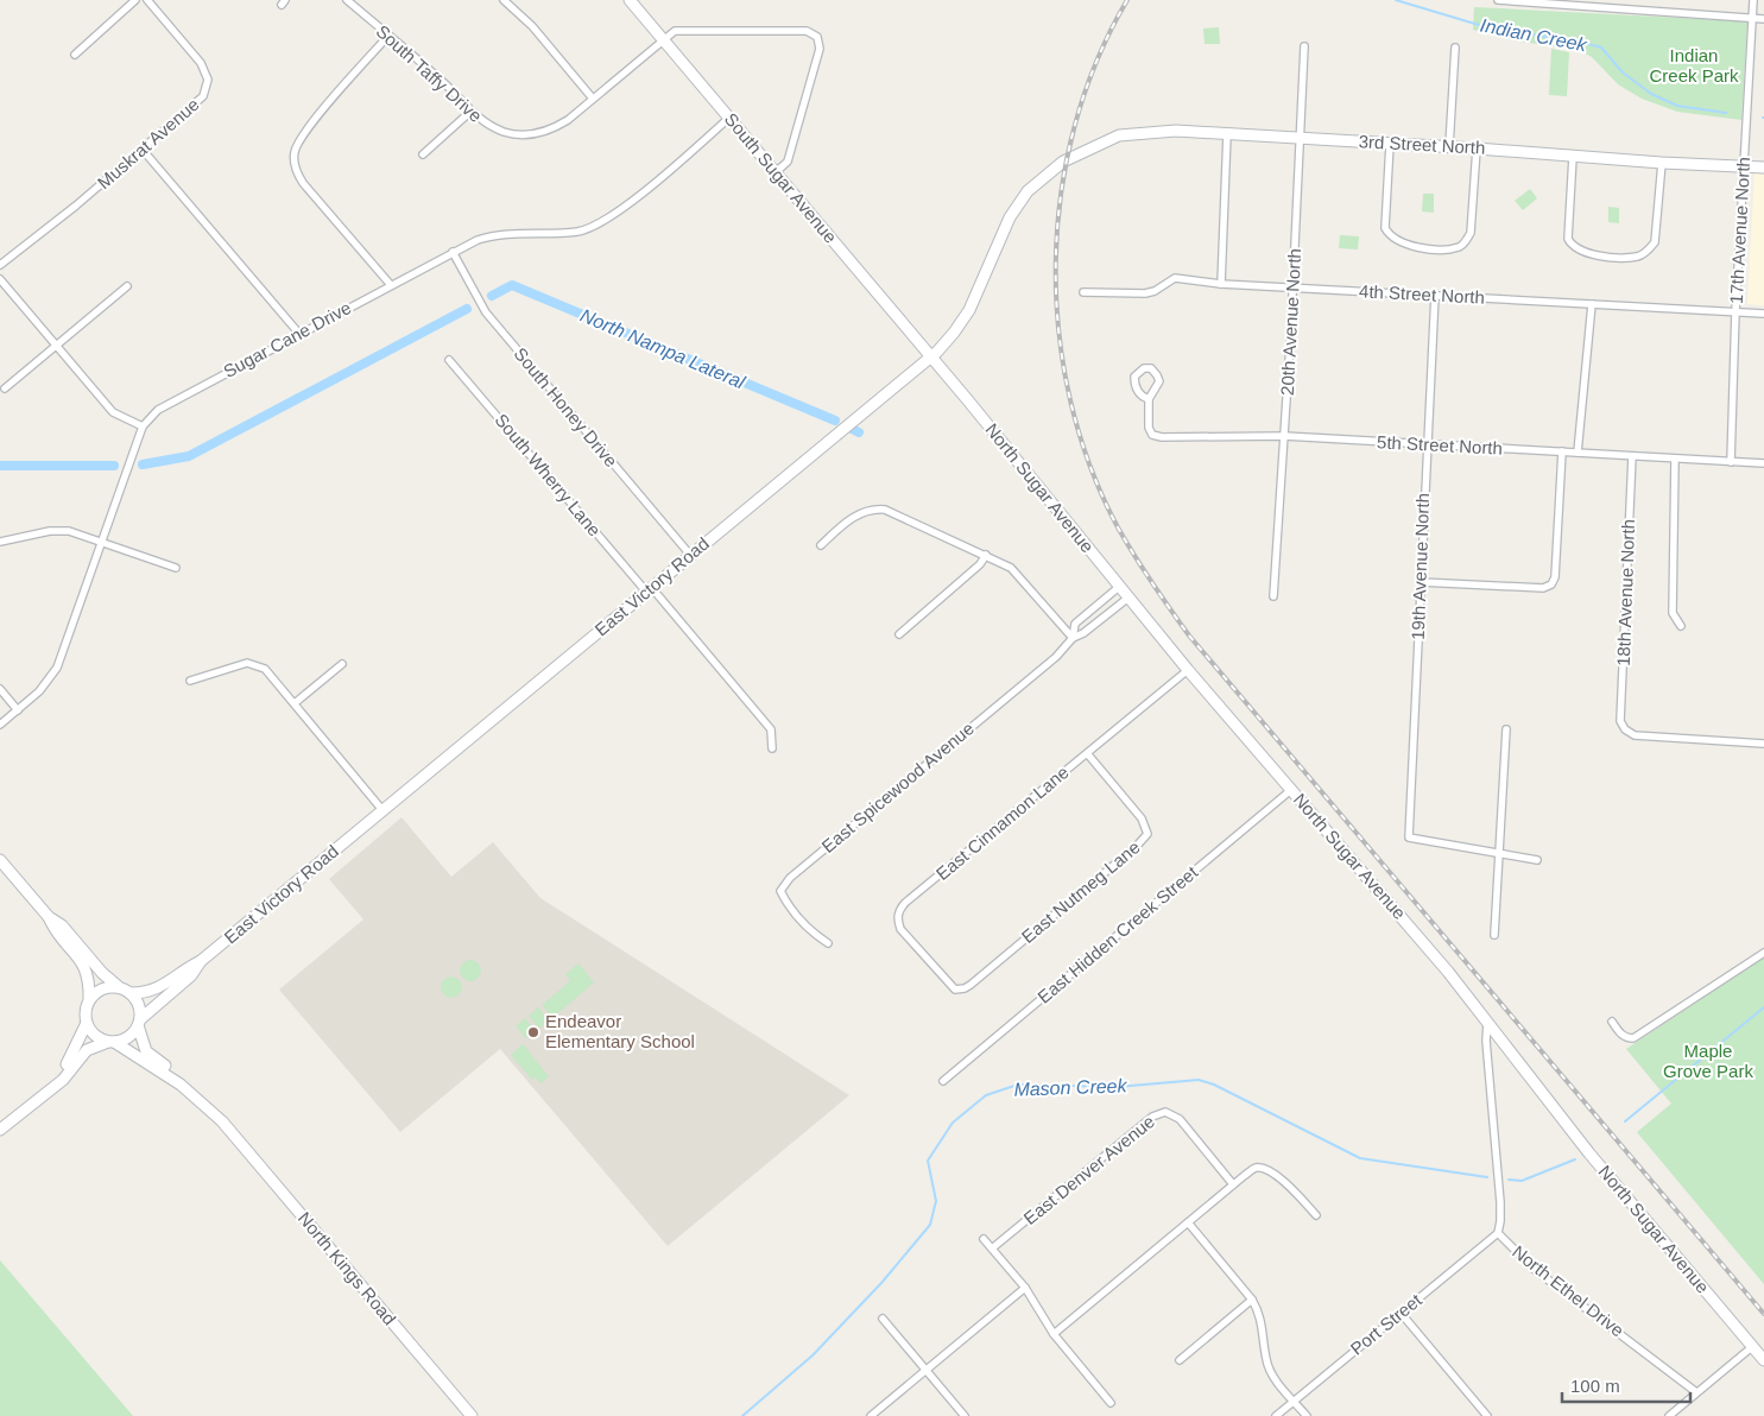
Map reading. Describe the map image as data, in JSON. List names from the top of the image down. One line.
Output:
{"streets":{"street":["South Taffy Drive","Muskrat Avenue","3rd Street North","South Sugar Avenue","17th Avenue North","4th Street North","20th Avenue North","Sugar Cane Drive","South Honey Drive","5th Street North","South Wherry Lane","North Sugar Avenue","19th Avenue North","East Victory Road","18th Avenue North","East Spicewood Avenue","East Cinnamon Lane","East Nutmeg Lane","East Hidden Creek Street","East Denver Avenue","North Kings Road","North Ethel Drive","Port Street"]},"crossings":[["South Taffy Drive","South Sugar Avenue"],["3rd Street North","17th Avenue North"],["3rd Street North","20th Avenue North"],["3rd Street North","East Victory Road"],["South Sugar Avenue","Sugar Cane Drive"],["South Sugar Avenue","North Sugar Avenue"],["South Sugar Avenue","East Victory Road"],["17th Avenue North","4th Street North"],["17th Avenue North","5th Street North"],["4th Street North","20th Avenue North"],["4th Street North","19th Avenue North"],["20th Avenue North","5th Street North"],["Sugar Cane Drive","South Honey Drive"],["South Honey Drive","East Victory Road"],["5th Street North","19th Avenue North"],["5th Street North","18th Avenue North"],["South Wherry Lane","East Victory Road"],["North Sugar Avenue","East Victory Road"],["North Sugar Avenue","East Spicewood Avenue"],["North Sugar Avenue","East Cinnamon Lane"],["North Sugar Avenue","East Hidden Creek Street"],["North Sugar Avenue","North Ethel Drive"],["East Victory Road","North Kings Road"],["East Cinnamon Lane","East Nutmeg Lane"],["North Ethel Drive","Port Street"]],"water":["Indian Creek","North Nampa Lateral","Mason Creek"],"parks":["Indian Creek Park","Maple Grove Park"],"places":["Endeavor Elementary School"],"scale_bar":"100 m"}
